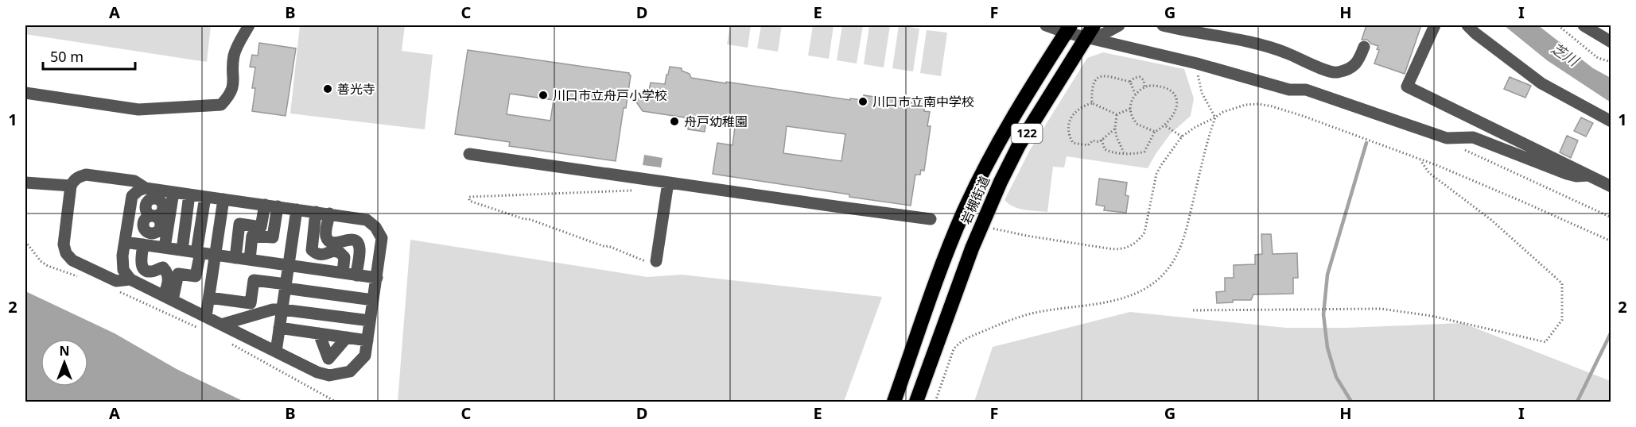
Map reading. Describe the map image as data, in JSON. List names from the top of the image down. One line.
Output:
{"streets":{"highway":["122","岩槻街道"]},"water":["芝川"],"places":["善光寺","川口市立舟戸小学校","川口市立南中学校","舟戸幼稚園"],"scale_bar":"50 m","north":"top","grid":{"columns":["A","B","C","D","E","F","G","H","I"],"rows":["1","2"]}}
